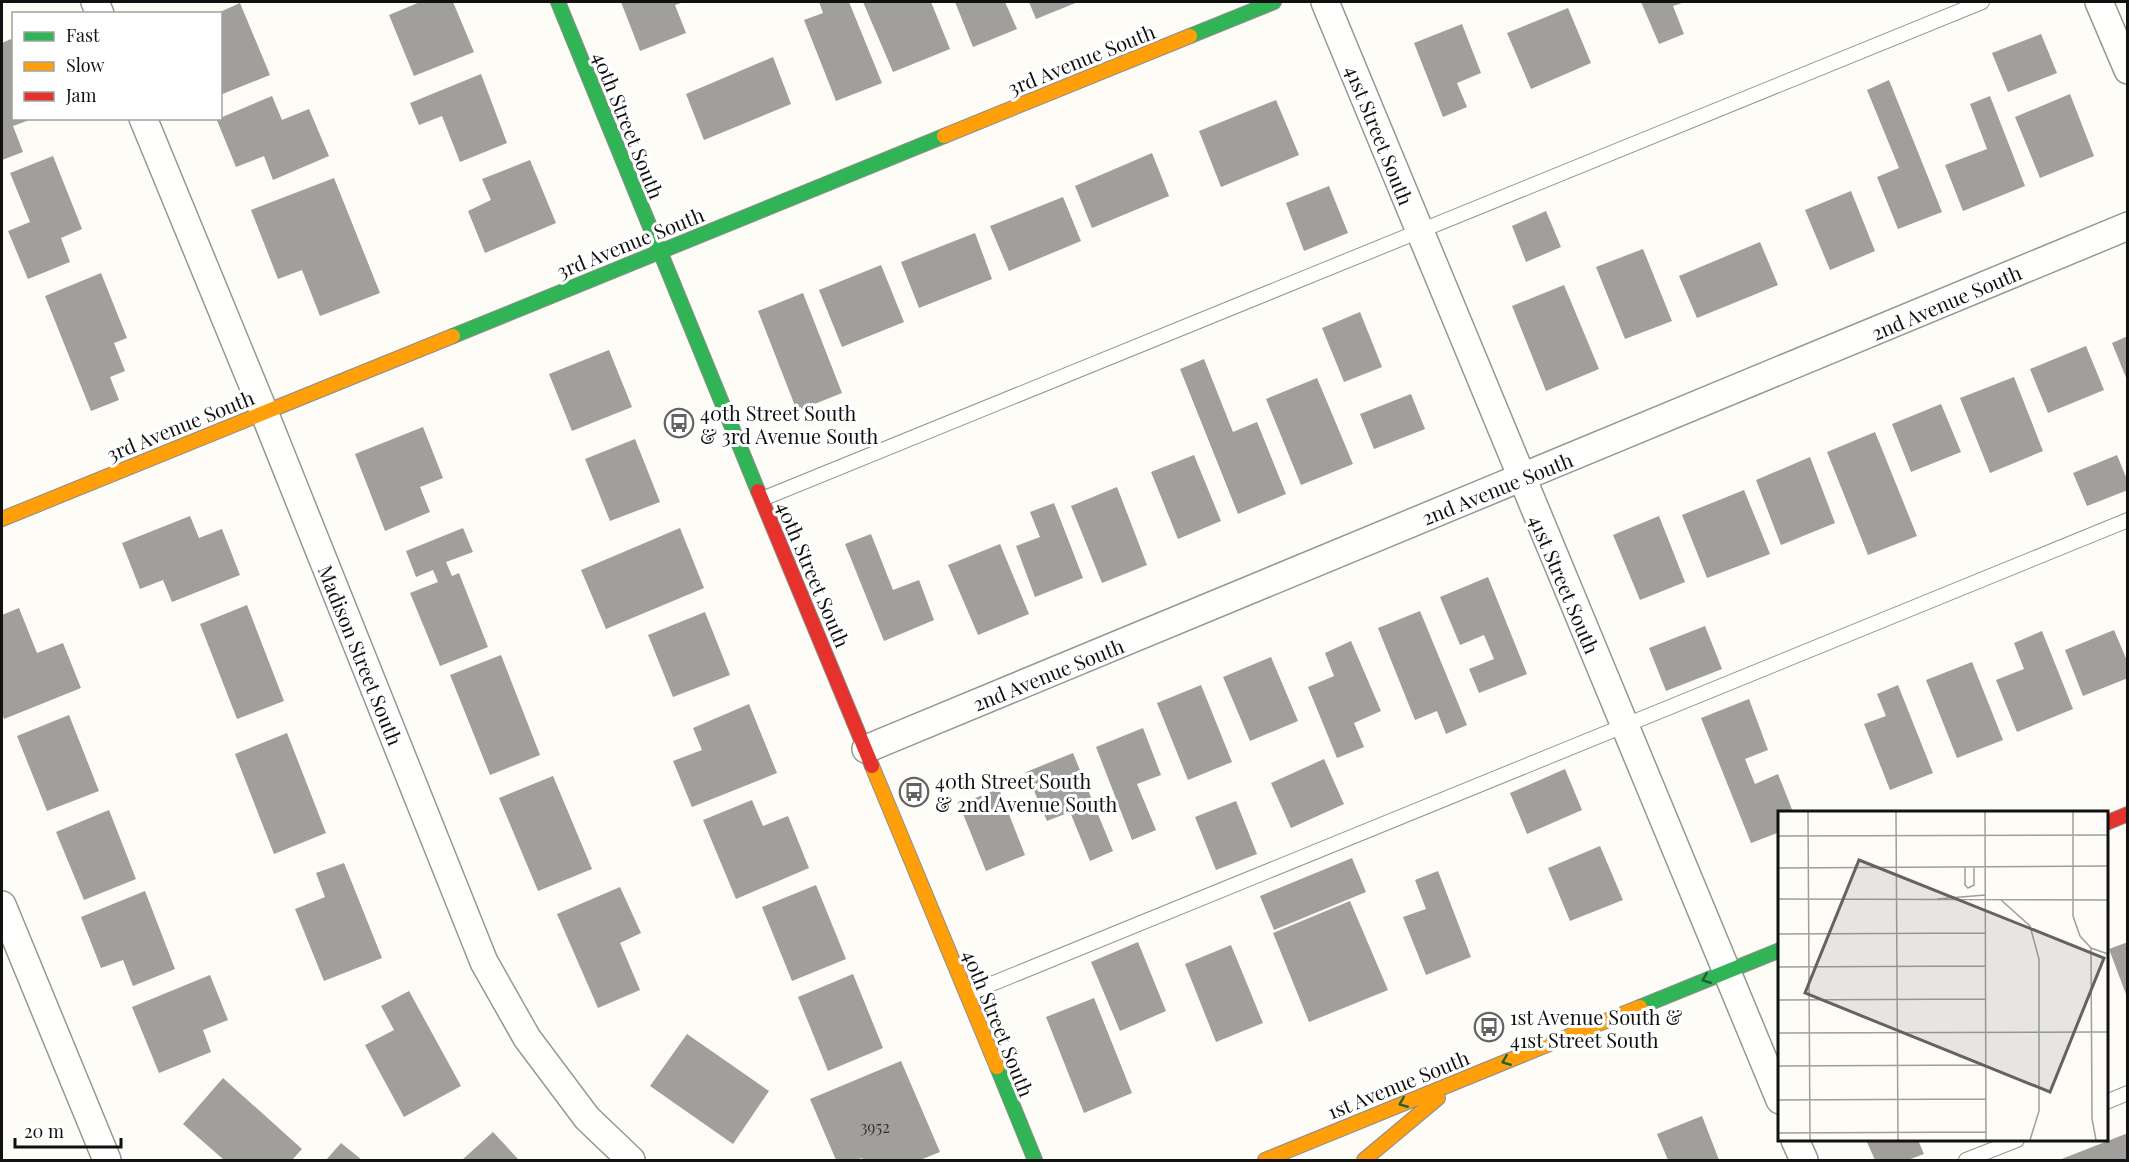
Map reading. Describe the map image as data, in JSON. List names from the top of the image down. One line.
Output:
{"streets":{"street":["3rd Avenue South","40th Street South","41st Street South","2nd Avenue South","Madison Street South","1st Avenue South"]},"crossings":[["3rd Avenue South","40th Street South"],["3rd Avenue South","Madison Street South"],["40th Street South","2nd Avenue South"],["41st Street South","2nd Avenue South"],["41st Street South","1st Avenue South"]],"one_way":["1st Avenue South"],"places":{"bus stop":["40th Street South & 3rd Avenue South","40th Street South & 2nd Avenue South","1st Avenue South & 41st Street South"]},"house_numbers":["3952"],"legend":["Fast","Slow","Jam"],"scale_bar":"20 m"}
